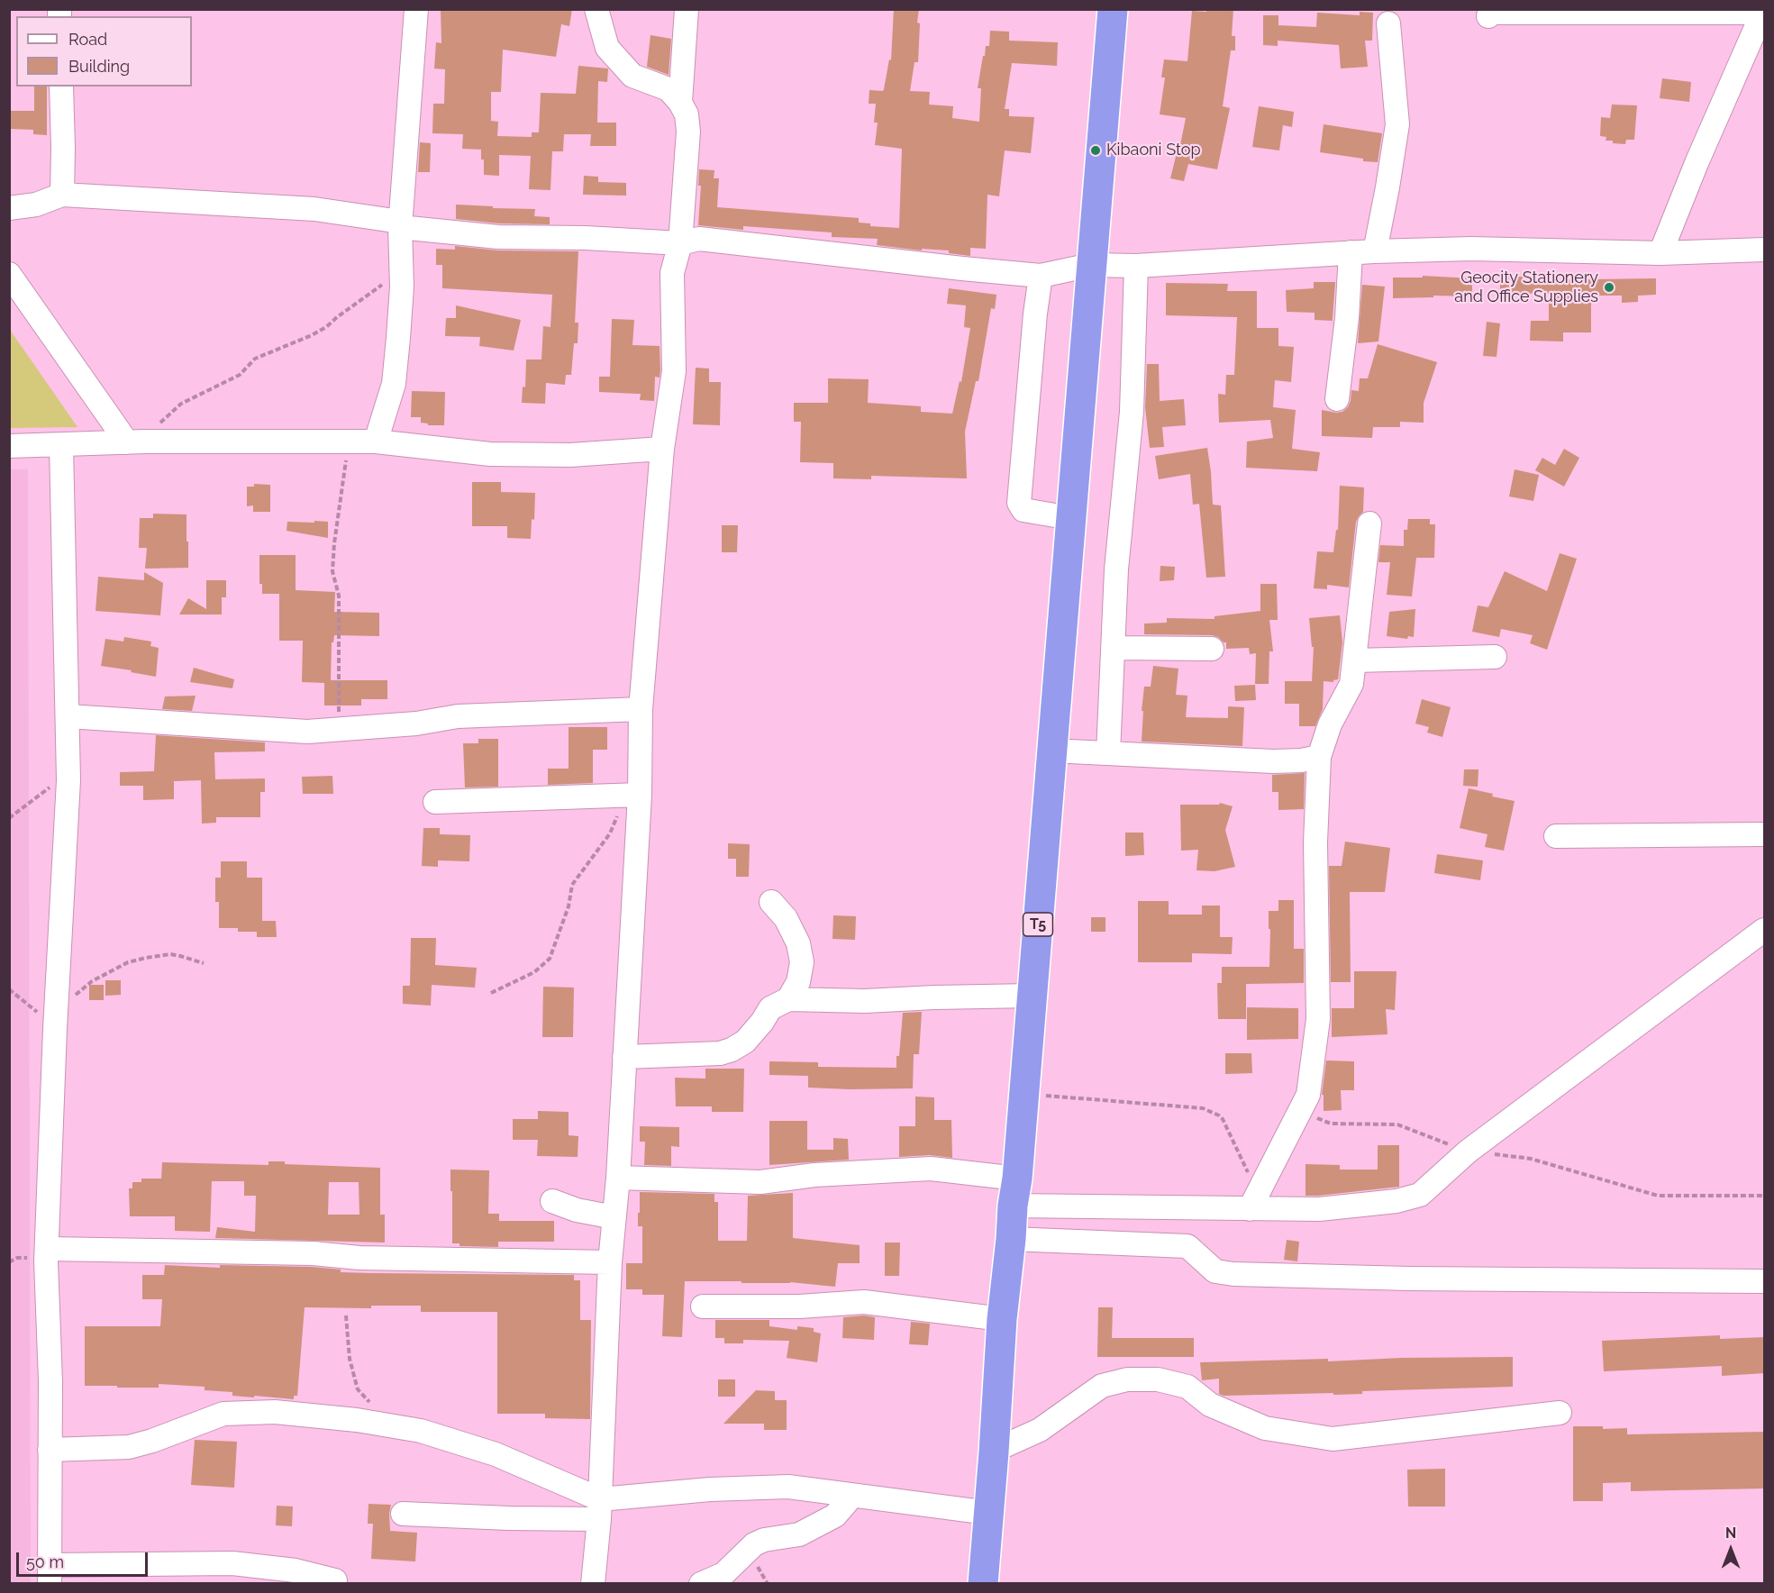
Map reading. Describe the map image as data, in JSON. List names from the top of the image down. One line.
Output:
{"streets":{"highway":["T5"]},"places":["Kibaoni Stop","Geocity Stationery and Office Supplies"],"legend":["Road","Building"],"scale_bar":"50 m","north":"top"}
